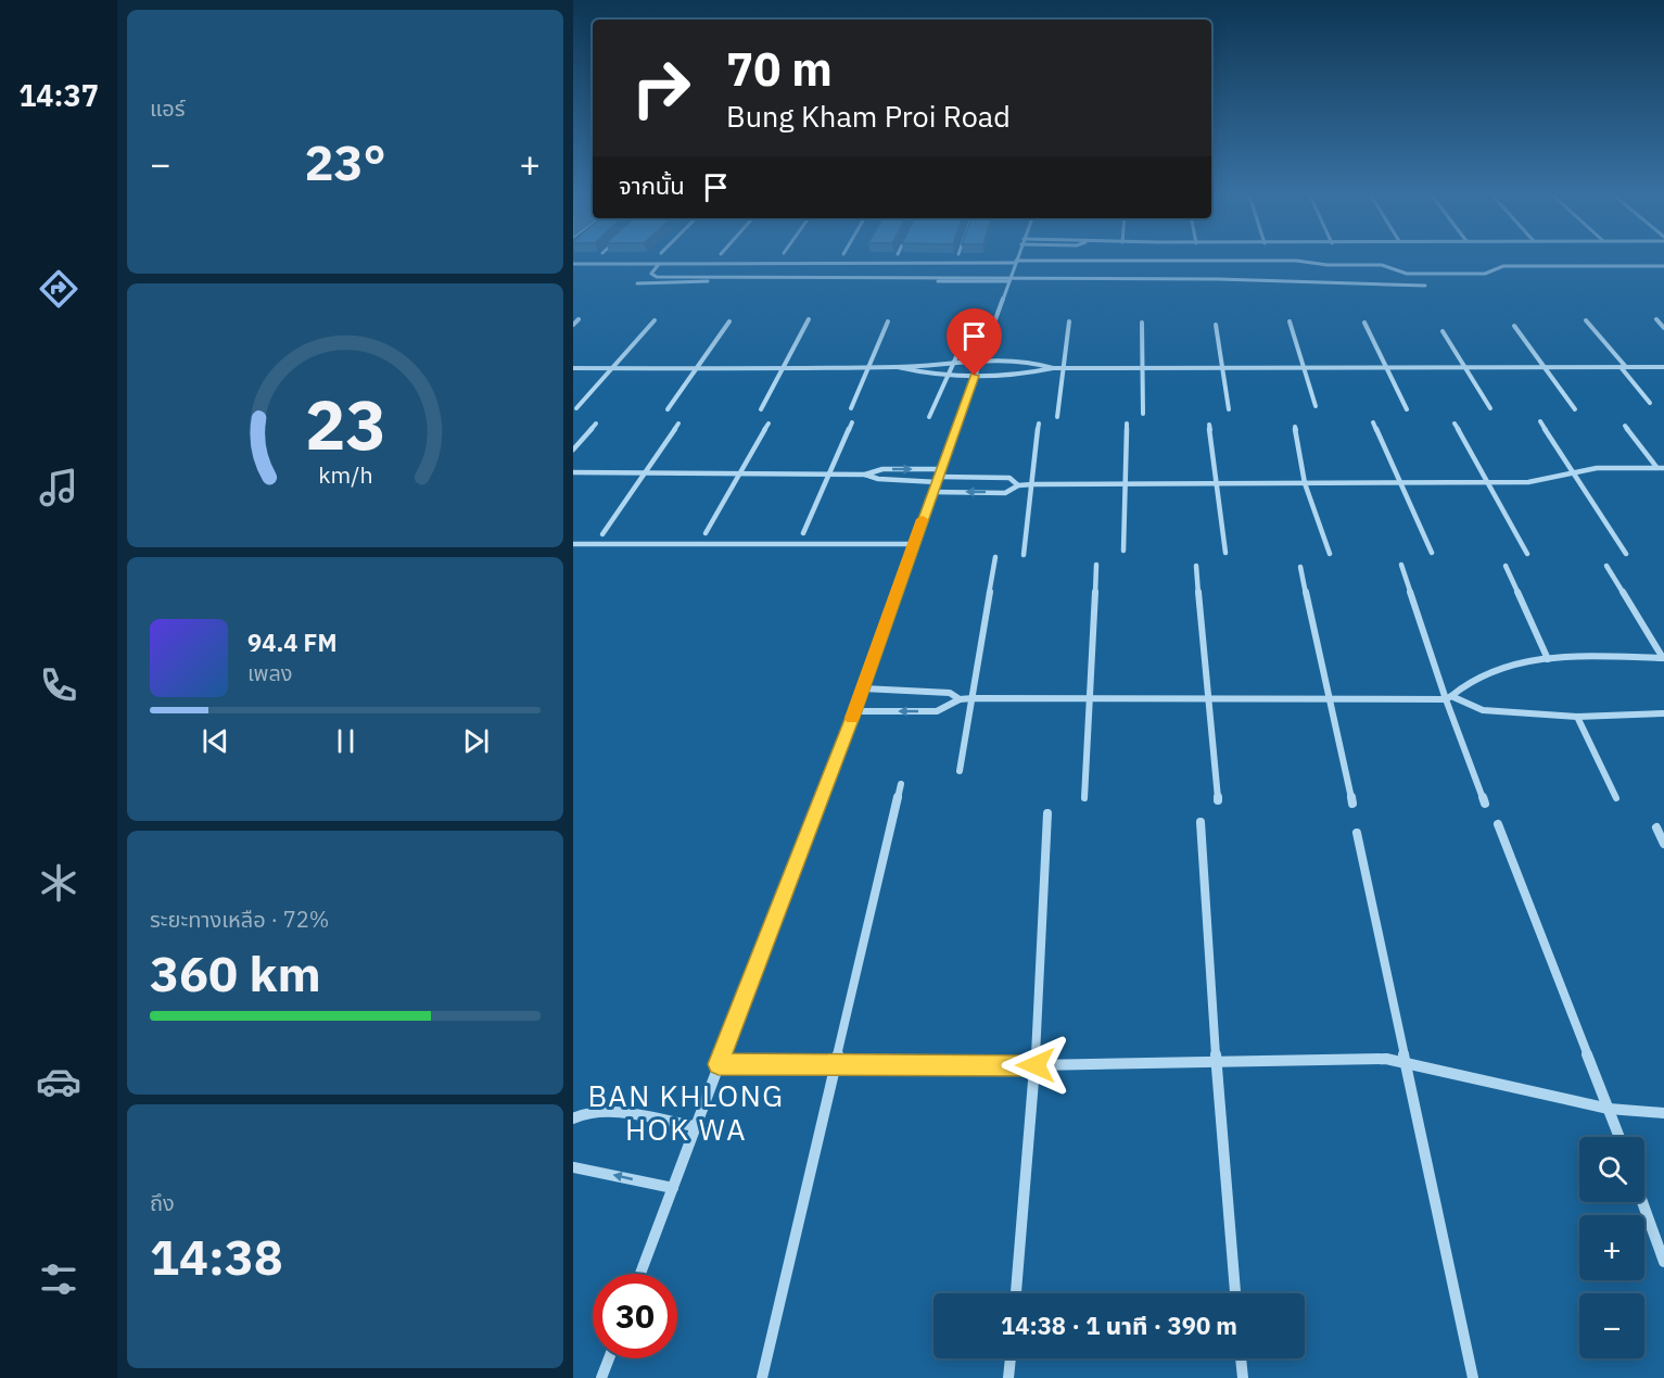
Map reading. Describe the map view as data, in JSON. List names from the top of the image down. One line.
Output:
{"districts":["BAN KHLONG HOK WA"],"page":{"tabs":"14:37","tile":["แอร์",["ระยะทางเหลือ · 72%","360 km"],["ถึง","14:38"]],"turn":["70 m","Bung Kham Proi Road"],"heat":["−","23°","+"],"then":"จากนั้น","song":["94.4 FM","เพลง"],"map_buttons":["+","−"],"limit":"30","trip":"14:38 · 1 นาที · 390 m","gauge":["23","km/h"]}}
